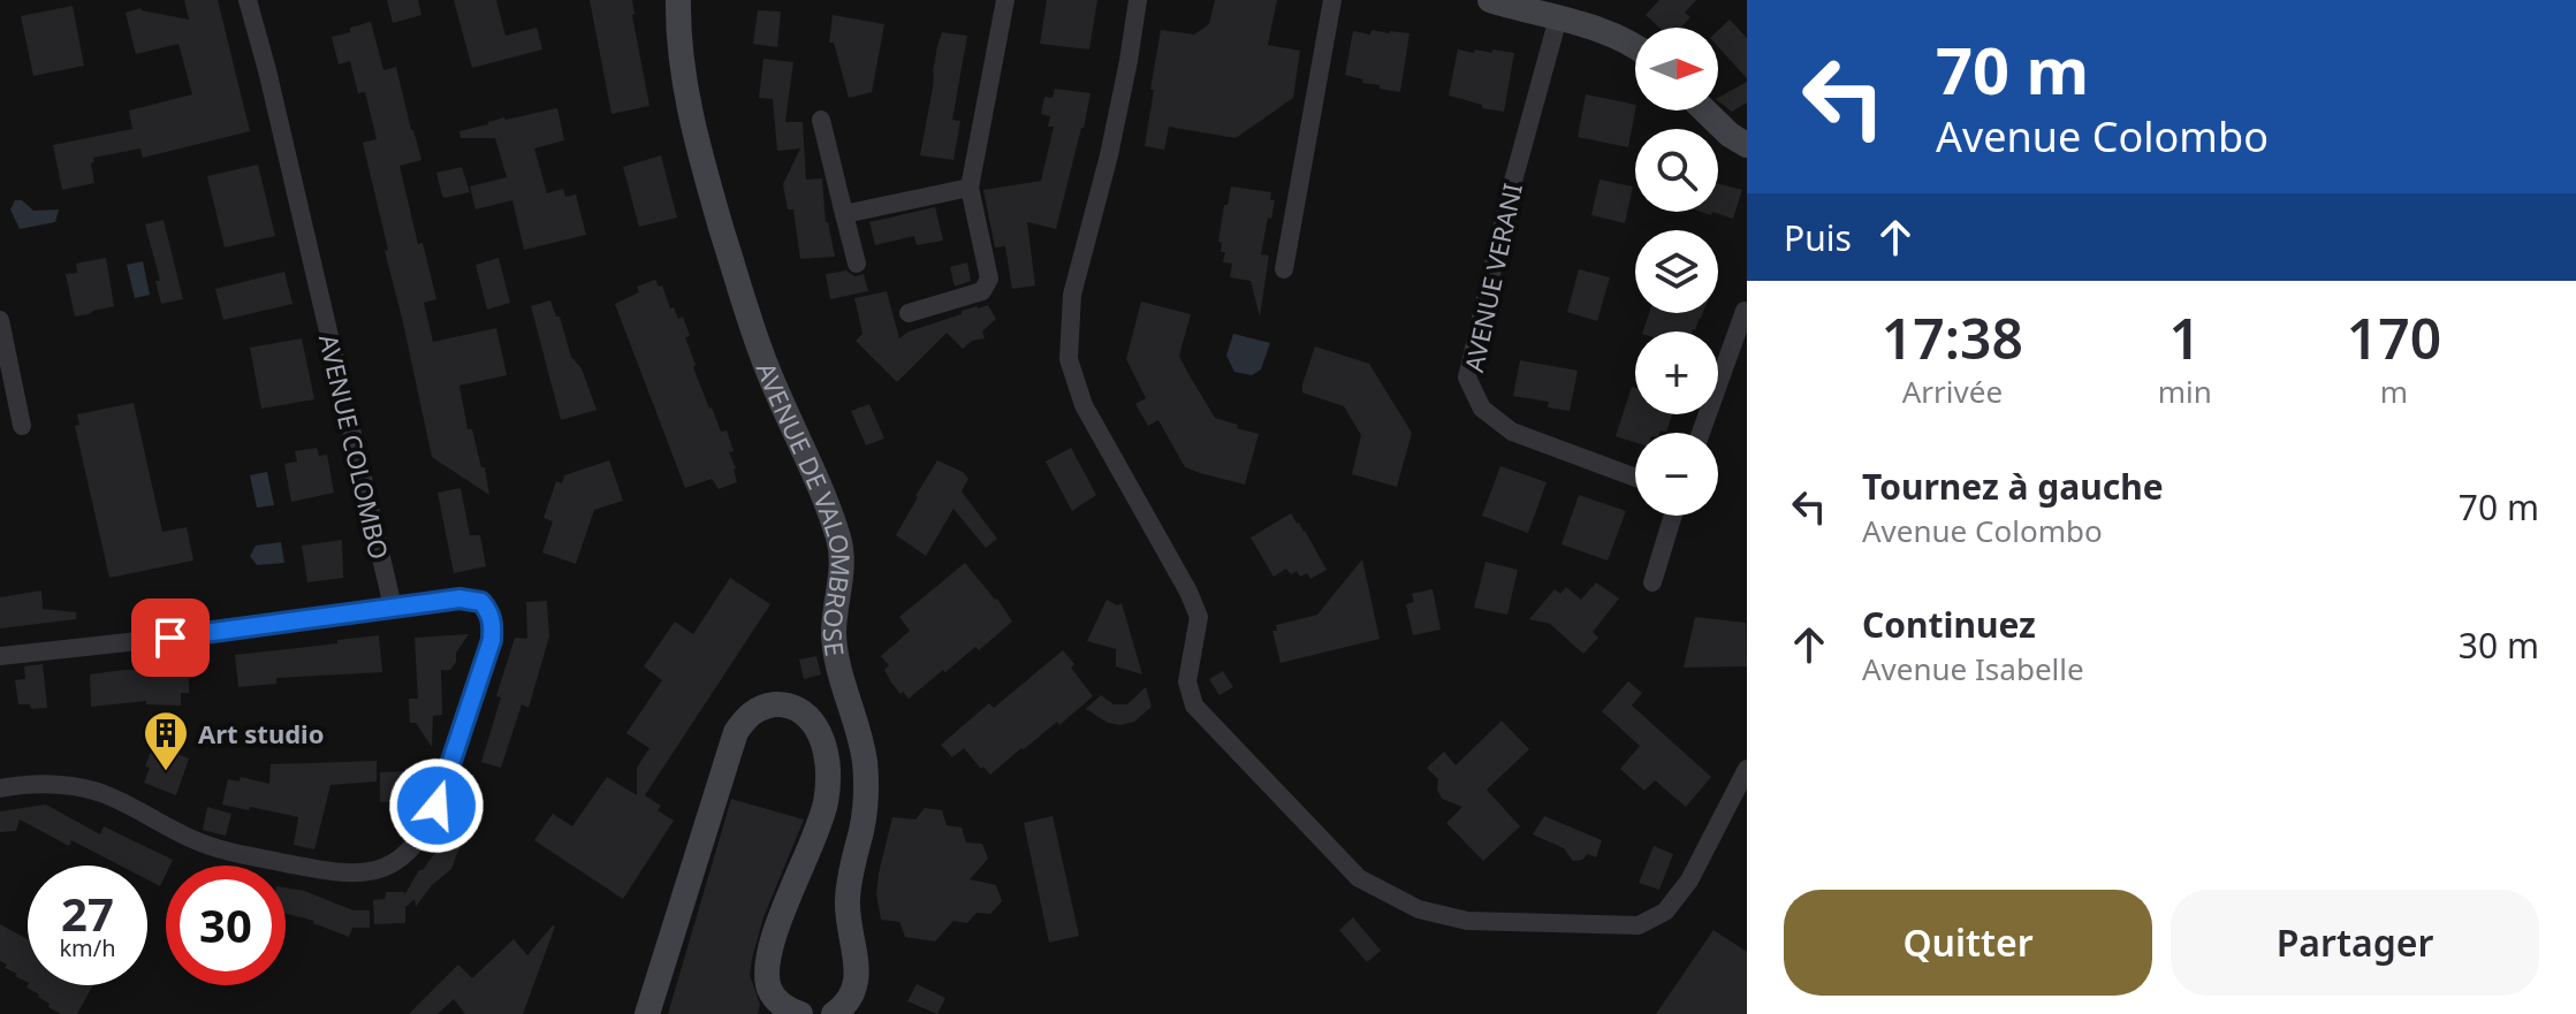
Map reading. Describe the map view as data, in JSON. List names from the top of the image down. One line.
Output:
{"streets":{"main road":["AVENUE DE VALOMBROSE"],"street":["AVENUE VERANI","AVENUE COLOMBO"]},"places":{"building":["Art studio"]},"north":"right","page":{"turn":["70 m","Avenue Colombo"],"map_buttons":["+","−"],"then":"Puis","eta":["17:38","Arrivée","1","min","170","m"],"list":[{"name":"Tournez à gauche","note":"Avenue Colombo","value":"70 m"},{"name":"Continuez","note":"Avenue Isabelle","value":"30 m"}],"speed":"27 km/h","limit":"30","buttons":["Quitter","Partager"]}}
